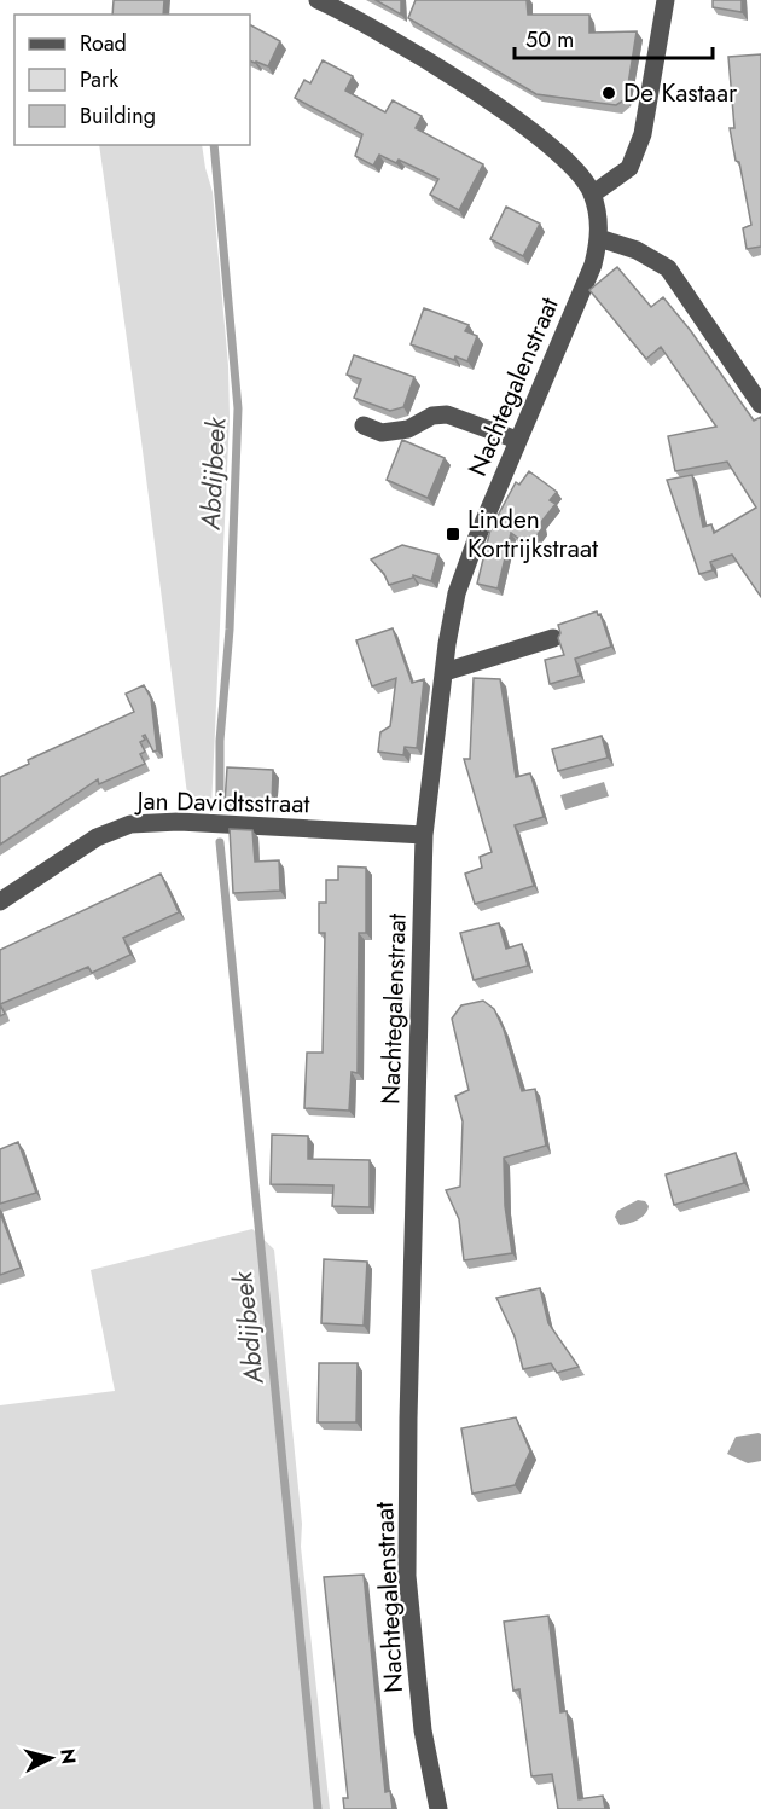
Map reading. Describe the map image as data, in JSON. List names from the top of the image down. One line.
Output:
{"streets":{"street":["Nachtegalenstraat","Jan Davidtsstraat"]},"crossings":[["Nachtegalenstraat","Jan Davidtsstraat"]],"water":["Abdijbeek"],"places":{"other":["De Kastaar"],"transit":["Linden Kortrijkstraat"]},"legend":["Road","Park","Building"],"scale_bar":"50 m","north":"right"}
